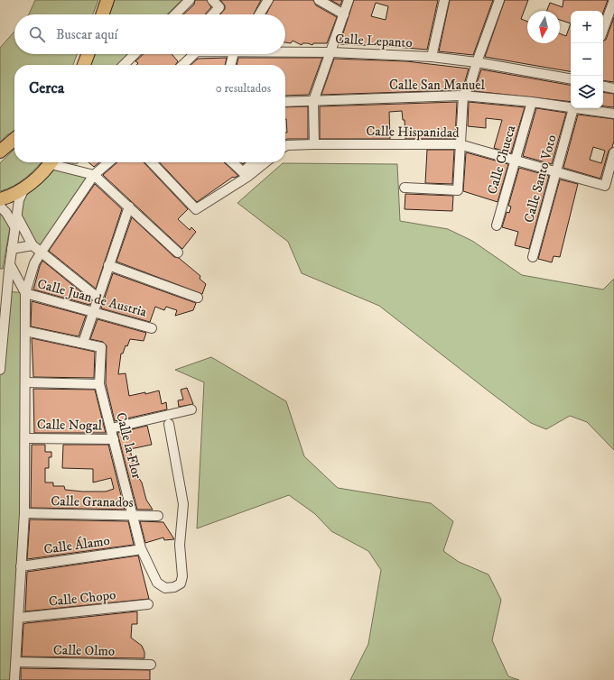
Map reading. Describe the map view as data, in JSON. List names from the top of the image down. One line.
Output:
{"streets":{"street":["Calle Lepanto","Calle San Manuel","Calle Hispanidad","Calle Chueca","Calle Santo Voto","Calle Juan de Austria","Calle Nogal","Calle la Flor","Calle Granados","Calle Álamo","Calle Chopo","Calle Olmo"]},"crossings":[["Calle San Manuel","Calle Chueca"],["Calle San Manuel","Calle Santo Voto"],["Calle Hispanidad","Calle Chueca"],["Calle Hispanidad","Calle Santo Voto"],["Calle Nogal","Calle la Flor"],["Calle la Flor","Calle Granados"],["Calle la Flor","Calle Álamo"]],"north":"bottom","page":{"map_buttons":["+","−"],"search":"Buscar aquí","heading":["Cerca","0 resultados"]}}
